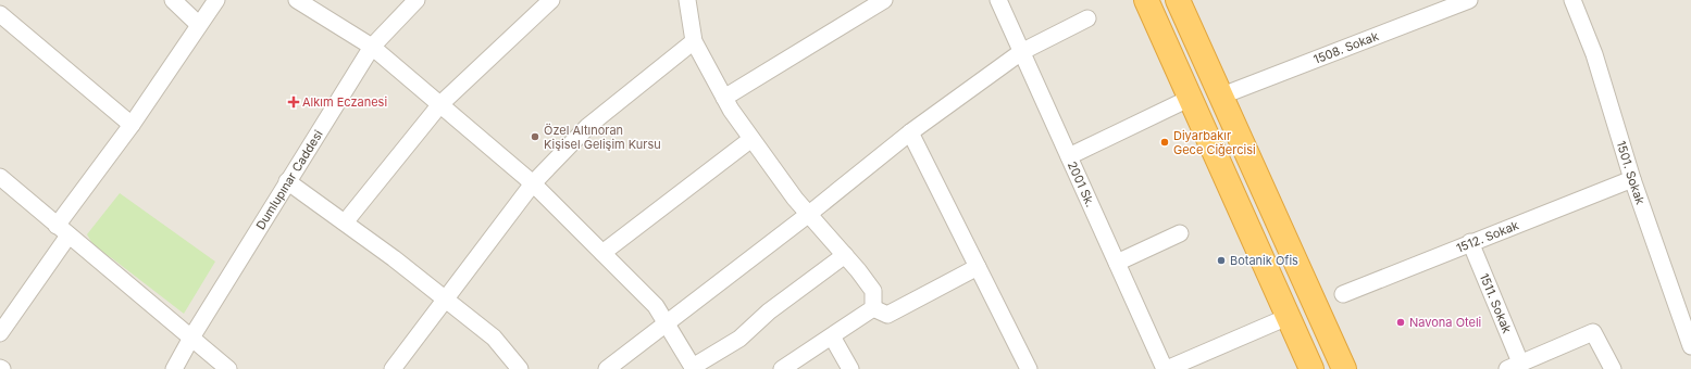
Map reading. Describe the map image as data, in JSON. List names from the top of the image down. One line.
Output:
{"streets":{"street":["1508. Sokak","1501. Sokak","Dumlupınar Caddesi","2001 Sk.","1512. Sokak","1511. Sokak"]},"crossings":[["1501. Sokak","1512. Sokak"],["1512. Sokak","1511. Sokak"]],"places":{"health":["Alkım Eczanesi"],"other":["Özel Altınoran Kişisel Gelişim Kursu","Diyarbakır Gece Ciğercisi","Botanik Ofis","Navona Oteli"]}}
